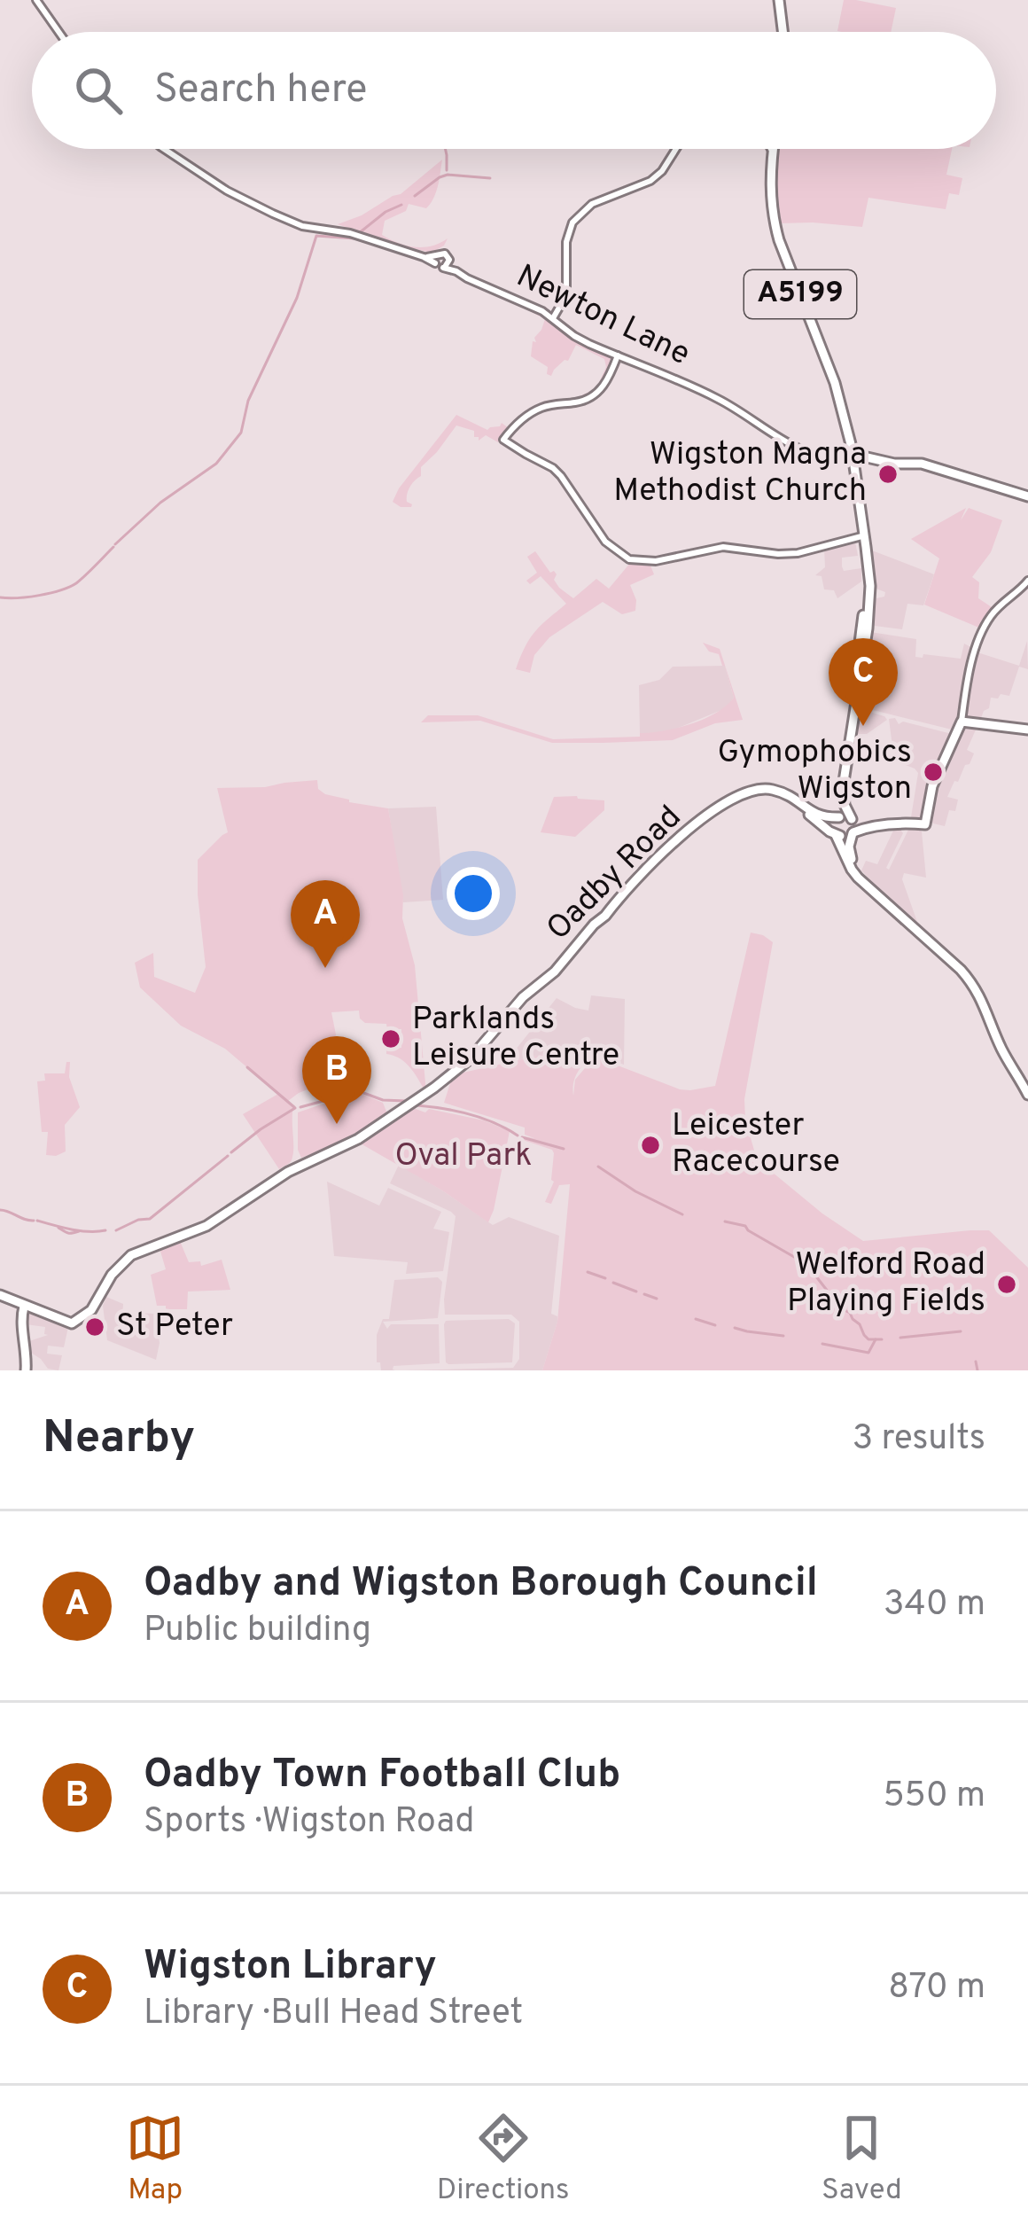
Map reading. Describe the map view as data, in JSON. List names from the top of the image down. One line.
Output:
{"streets":{"main road":["A5199","Oadby Road"],"street":["Newton Lane"]},"crossings":[["A5199","Newton Lane"]],"parks":["Oval Park"],"places":["Wigston Magna Methodist Church","Gymophobics Wigston","Parklands Leisure Centre","Leicester Racecourse","Welford Road Playing Fields","St Peter"],"page":{"search":"Search here","pins":["C","A","B"],"heading":["Nearby","3 results"],"list":[{"mark":"A","name":"Oadby and Wigston Borough Council","note":"Public building","value":"340 m"},{"mark":"B","name":"Oadby Town Football Club","note":"Sports · Wigston Road","value":"550 m"},{"mark":"C","name":"Wigston Library","note":"Library · Bull Head Street","value":"870 m"}],"nav":["Map","Directions","Saved"]}}
